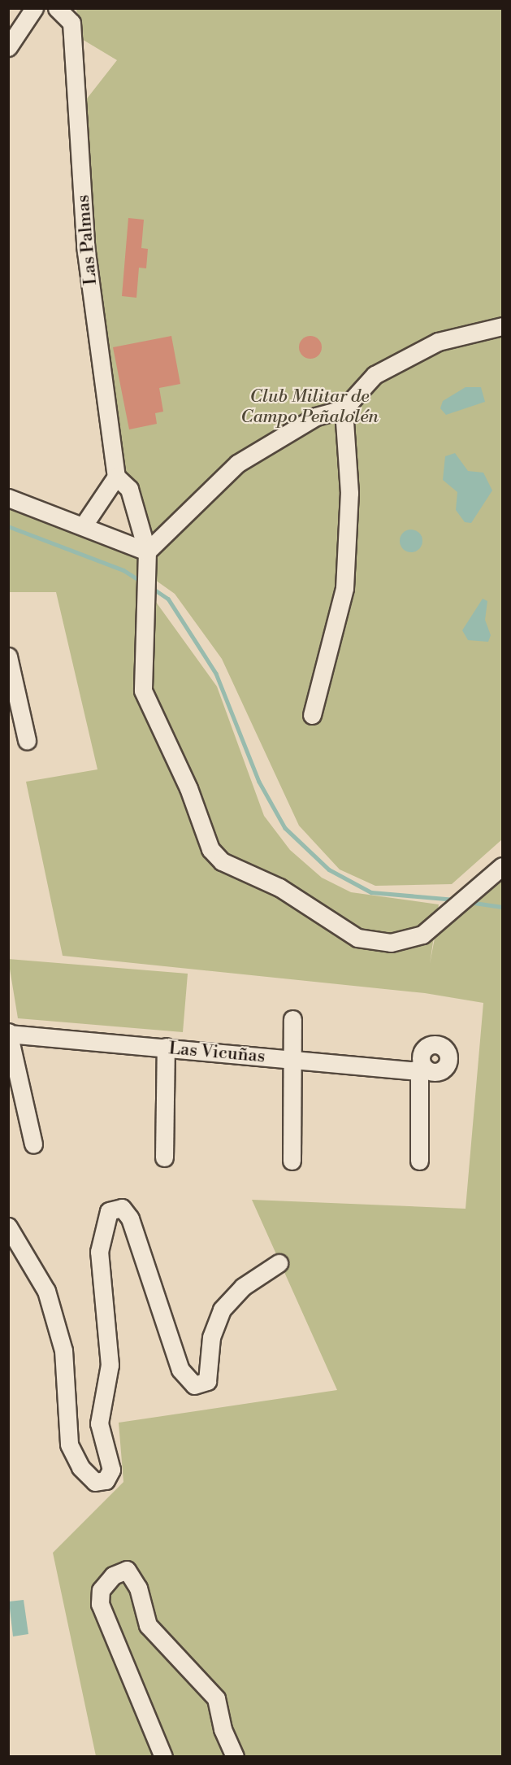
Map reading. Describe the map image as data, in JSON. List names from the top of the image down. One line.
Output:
{"streets":{"street":["Las Palmas","Las Vicuñas"]},"parks":["Club Militar de Campo Peñalolén"]}
